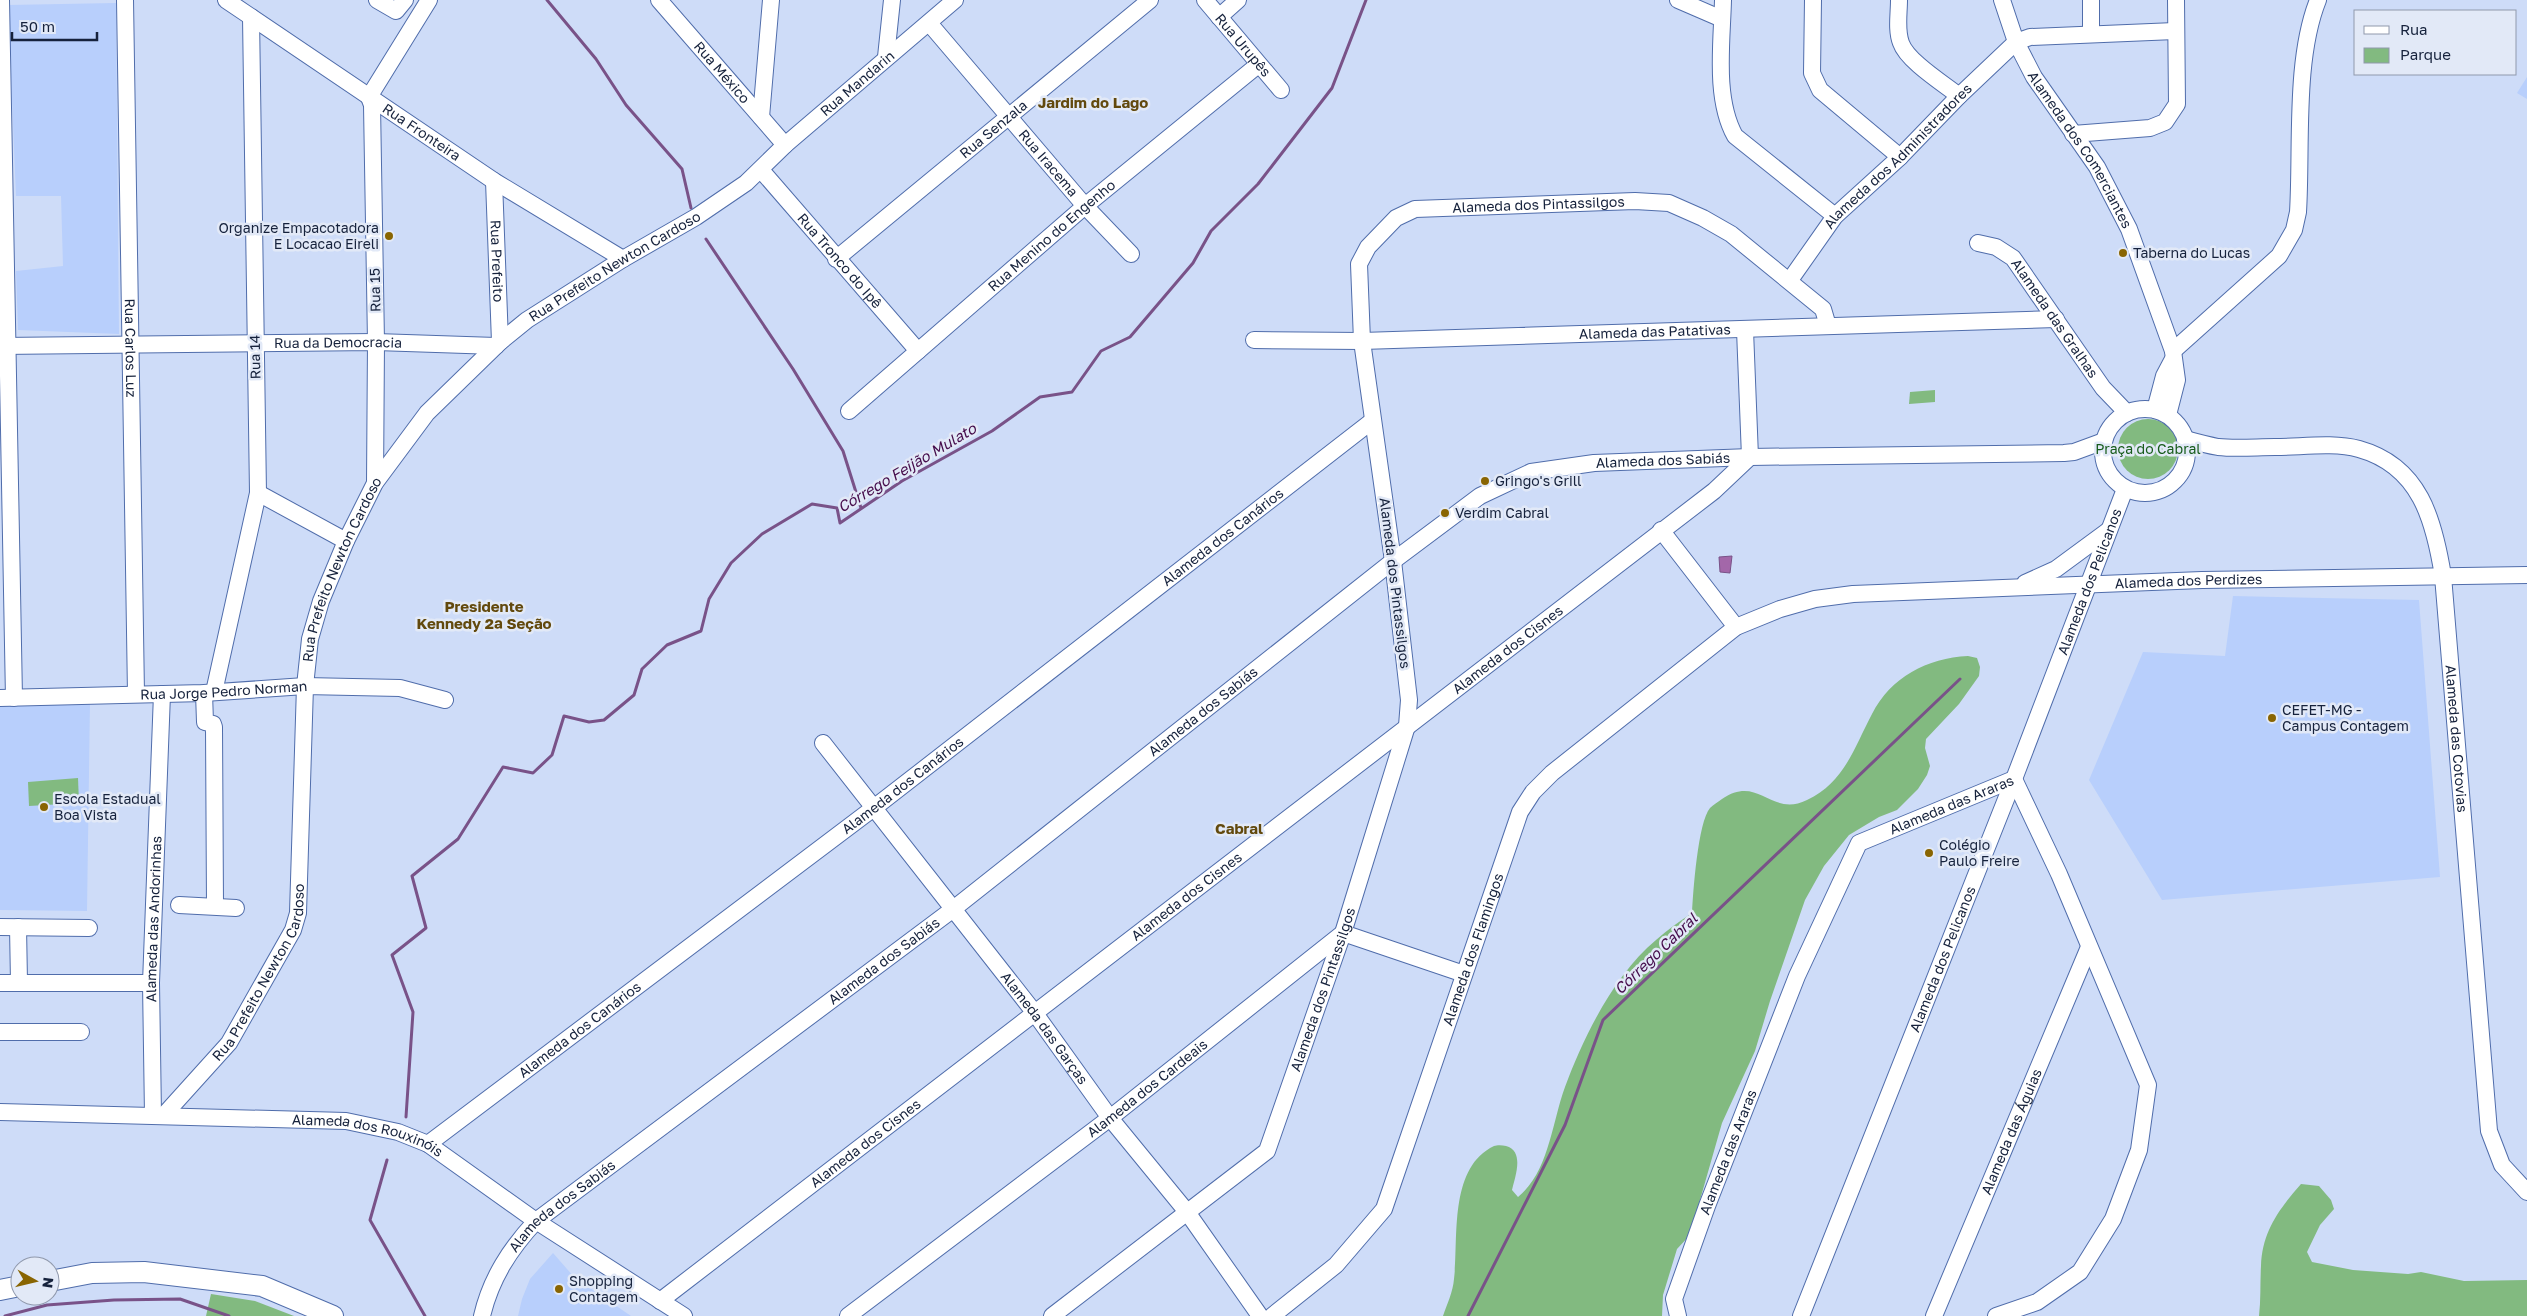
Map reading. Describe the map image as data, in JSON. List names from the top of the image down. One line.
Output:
{"streets":{"street":["Rua Urupês","Rua México","Rua Mandarin","Rua Senzala","Rua Fronteira","Alameda dos Comerciantes","Alameda dos Administradores","Rua Iracema","Alameda dos Pintassilgos","Rua Menino do Engenho","Rua Prefeito","Rua Tronco do Ipê","Rua Prefeito Newton Cardoso","Rua 15","Alameda das Gralhas","Alameda das Patativas","Rua da Democracia","Rua Carlos Luz","Rua 14","Alameda dos Sabiás","Alameda dos Canários","Alameda dos Perdizes","Alameda dos Pelicanos","Alameda dos Cisnes","Rua Jorge Pedro Norman","Alameda das Cotovias","Alameda das Araras","Alameda das Andorinhas","Alameda dos Flamingos","Alameda das Garças","Alameda dos Cardeais","Alameda das Águias","Alameda dos Rouxinóis"]},"crossings":[["Rua Urupês","Rua Menino do Engenho"],["Rua México","Rua Mandarin"],["Rua Mandarin","Rua Iracema"],["Rua Mandarin","Rua Tronco do Ipê"],["Rua Mandarin","Rua Prefeito Newton Cardoso"],["Rua Senzala","Rua Iracema"],["Rua Senzala","Rua Tronco do Ipê"],["Rua Fronteira","Rua Prefeito"],["Rua Fronteira","Rua Prefeito Newton Cardoso"],["Rua Fronteira","Rua 15"],["Rua Fronteira","Rua 14"],["Alameda dos Comerciantes","Alameda dos Administradores"],["Alameda dos Comerciantes","Alameda das Gralhas"],["Alameda dos Comerciantes","Alameda dos Sabiás"],["Alameda dos Comerciantes","Alameda dos Pelicanos"],["Alameda dos Comerciantes","Alameda das Cotovias"],["Alameda dos Administradores","Alameda dos Pintassilgos"],["Rua Iracema","Rua Menino do Engenho"],["Alameda dos Pintassilgos","Alameda das Patativas"],["Alameda dos Pintassilgos","Alameda dos Sabiás"],["Alameda dos Pintassilgos","Alameda dos Canários"],["Alameda dos Pintassilgos","Alameda dos Cisnes"],["Alameda dos Pintassilgos","Alameda das Garças"],["Alameda dos Pintassilgos","Alameda dos Cardeais"],["Rua Menino do Engenho","Rua Tronco do Ipê"],["Rua Prefeito","Rua Prefeito Newton Cardoso"],["Rua Prefeito","Rua da Democracia"],["Rua Tronco do Ipê","Rua Prefeito Newton Cardoso"],["Rua Prefeito Newton Cardoso","Rua 15"],["Rua Prefeito Newton Cardoso","Rua da Democracia"],["Rua Prefeito Newton Cardoso","Rua Jorge Pedro Norman"],["Rua Prefeito Newton Cardoso","Alameda das Andorinhas"],["Rua Prefeito Newton Cardoso","Alameda dos Rouxinóis"],["Rua 15","Rua da Democracia"],["Alameda das Gralhas","Alameda das Patativas"],["Alameda das Gralhas","Alameda dos Sabiás"],["Alameda das Gralhas","Alameda dos Pelicanos"],["Alameda das Gralhas","Alameda das Cotovias"],["Rua da Democracia","Rua Carlos Luz"],["Rua da Democracia","Rua 14"],["Rua Carlos Luz","Rua Jorge Pedro Norman"],["Rua 14","Rua Jorge Pedro Norman"],["Alameda dos Sabiás","Alameda dos Pelicanos"],["Alameda dos Sabiás","Alameda dos Cisnes"],["Alameda dos Sabiás","Alameda das Cotovias"],["Alameda dos Sabiás","Alameda das Garças"],["Alameda dos Sabiás","Alameda dos Rouxinóis"],["Alameda dos Canários","Alameda das Garças"],["Alameda dos Canários","Alameda dos Rouxinóis"],["Alameda dos Perdizes","Alameda dos Pelicanos"],["Alameda dos Perdizes","Alameda das Cotovias"],["Alameda dos Perdizes","Alameda dos Flamingos"],["Alameda dos Pelicanos","Alameda das Cotovias"],["Alameda dos Pelicanos","Alameda das Araras"],["Alameda dos Cisnes","Alameda das Garças"],["Alameda dos Cisnes","Alameda dos Rouxinóis"],["Rua Jorge Pedro Norman","Alameda das Andorinhas"],["Alameda das Araras","Alameda das Águias"],["Alameda das Andorinhas","Alameda dos Rouxinóis"],["Alameda das Garças","Alameda dos Cardeais"]],"districts":["Jardim do Lago","Presidente Kennedy 2ª Seção","Cabral"],"water":["Córrego Feijão Mulato","Córrego Cabral"],"parks":["Praça do Cabral"],"places":["Organize Empacotadora E Locacao Eireli","Taberna do Lucas","Gringo's Grill","Verdim Cabral","CEFET-MG - Campus Contagem","Escola Estadual Boa Vista","Colégio Paulo Freire","Shopping Contagem"],"legend":["Rua","Parque"],"scale_bar":"50 m","north":"right"}
